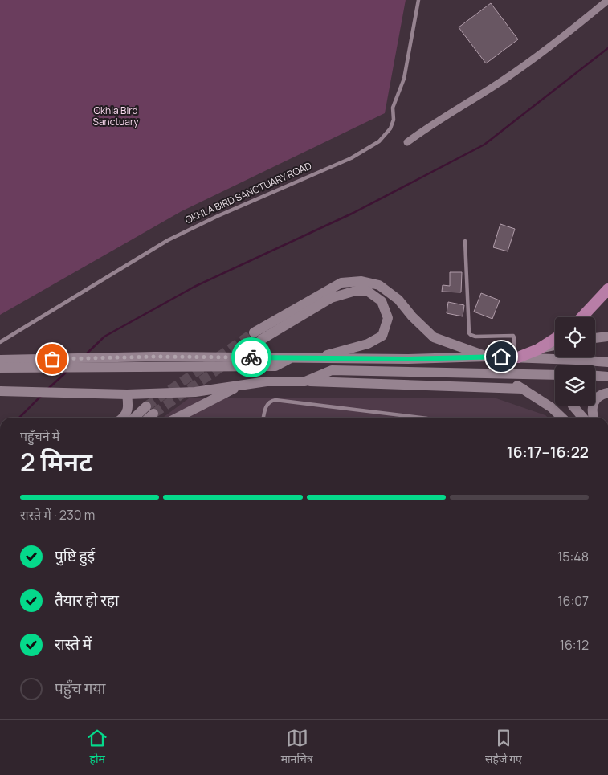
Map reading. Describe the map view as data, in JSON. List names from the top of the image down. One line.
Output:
{"streets":{"lane":["OKHLA BIRD SANCTUARY ROAD"]},"parks":["Okhla Bird Sanctuary"],"page":{"heading":["2 मिनट","पहुँचने में","16:17–16:22"],"bar":"रास्ते में · 230 m","list":[["पुष्टि हुई","15:48"],["तैयार हो रहा","16:07"],["रास्ते में","16:12"],"पहुँच गया"],"tabs":["होम","मानचित्र","सहेजे गए"]}}
